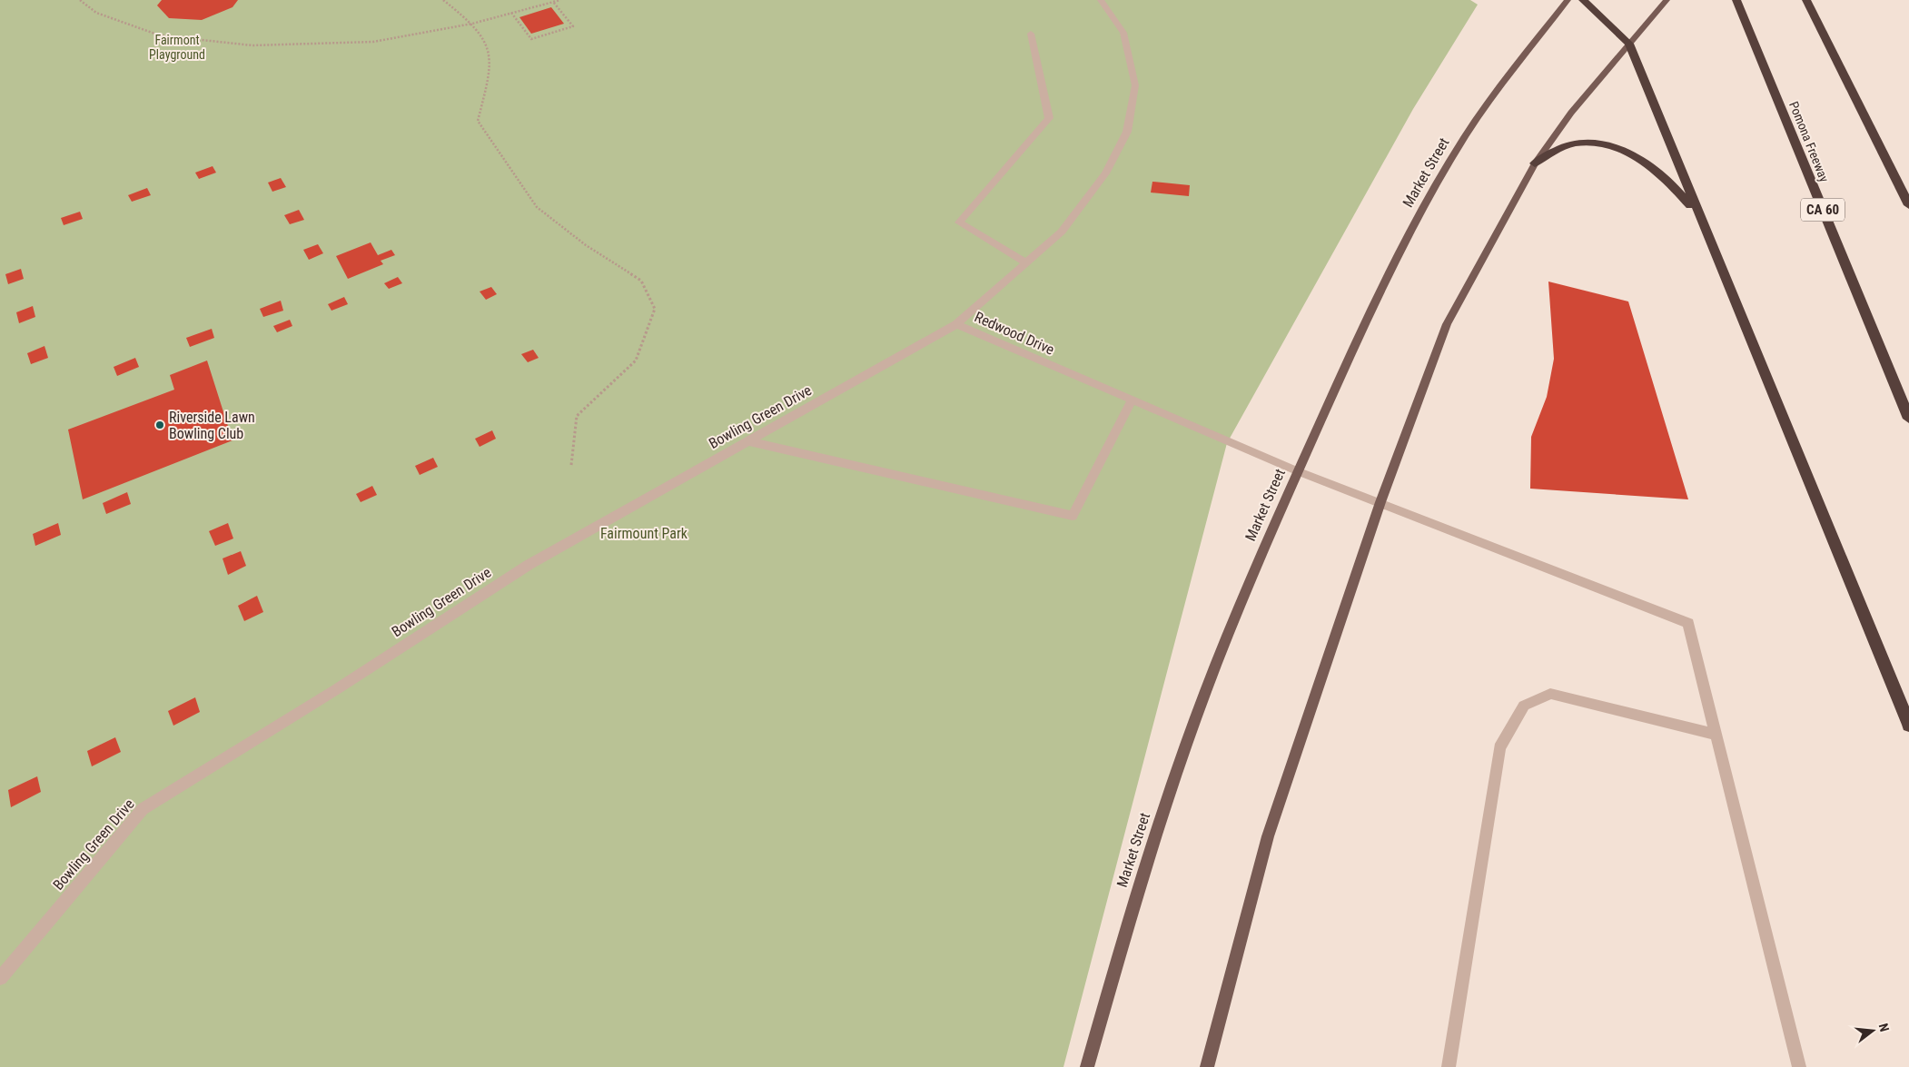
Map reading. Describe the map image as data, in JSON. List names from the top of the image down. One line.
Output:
{"streets":{"highway":["Pomona Freeway","CA 60"],"main road":["Market Street"],"street":["Redwood Drive","Bowling Green Drive"]},"crossings":[["Market Street","Redwood Drive"],["Redwood Drive","Bowling Green Drive"]],"parks":["Fairmont Playground","Fairmount Park"],"places":["Riverside Lawn Bowling Club"],"north":"right"}
